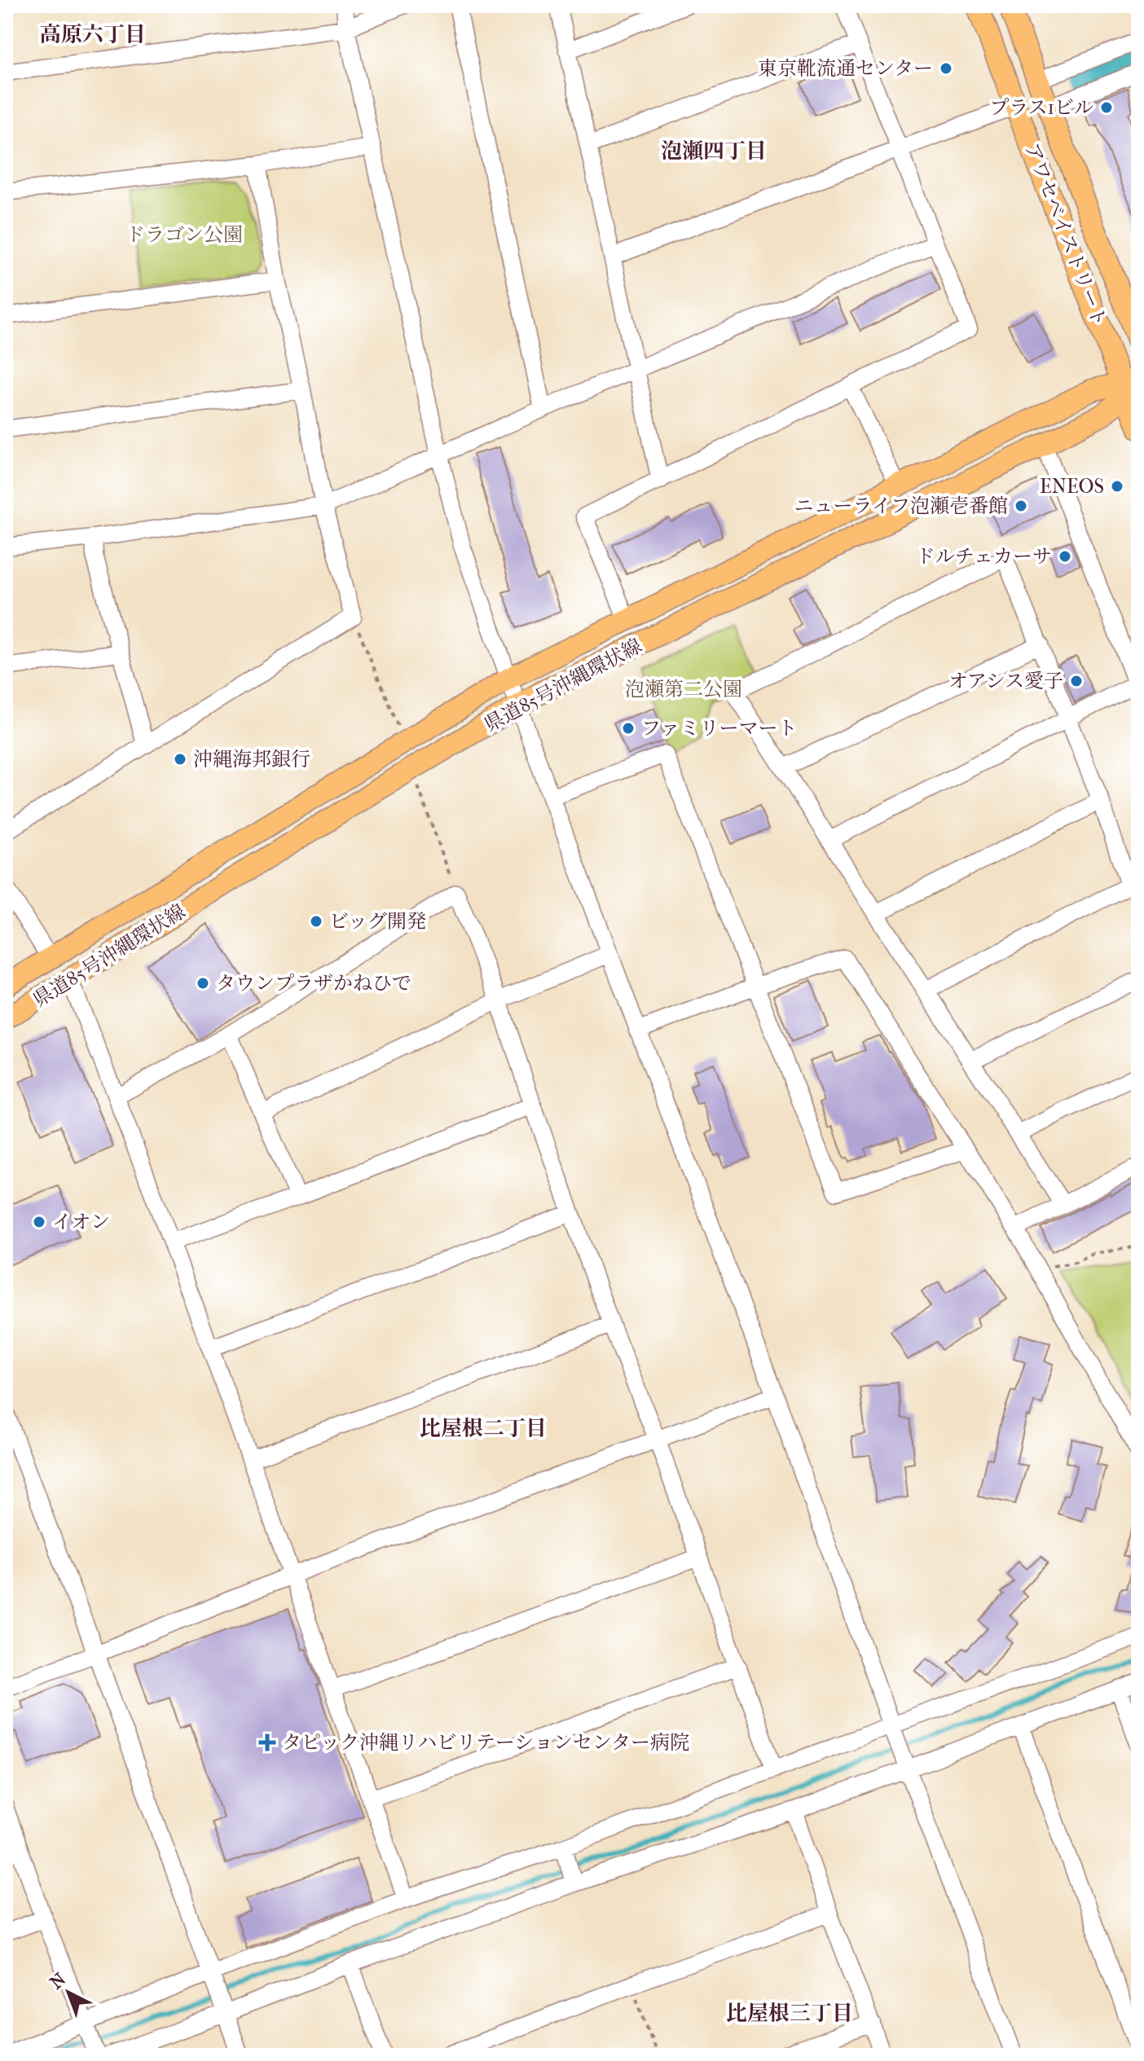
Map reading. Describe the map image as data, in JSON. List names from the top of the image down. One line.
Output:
{"streets":{"main road":["アワセベイストリート","県道85号沖縄環状線"]},"crossings":[["アワセベイストリート","県道85号沖縄環状線"]],"districts":["高原六丁目","泡瀬四丁目","比屋根二丁目","比屋根三丁目"],"parks":["ドラゴン公園","泡瀬第二公園"],"places":{"other":["東京靴流通センター","プラス1ビル","ENEOS","ニューライフ泡瀬壱番館","ドルチェカーサ","オアシス愛子","ファミリーマート","沖縄海邦銀行","ビッグ開発","タウンプラザかねひで","イオン"],"health":["タピック沖縄リハビリテーションセンター病院"]},"north":"top left"}
